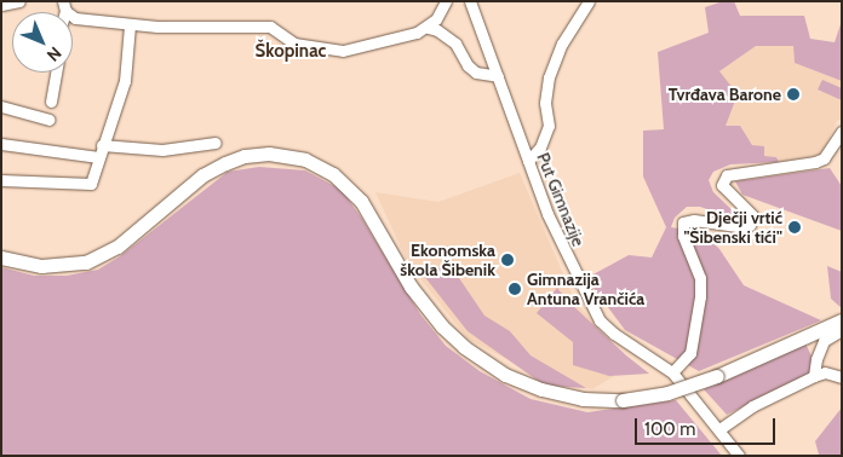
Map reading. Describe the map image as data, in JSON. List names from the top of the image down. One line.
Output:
{"streets":{"street":["Put Gimnazije"]},"districts":["Škopinac"],"places":["Tvrđava Barone","Dječji vrtić \"Šibenski tići\"","Ekonomska škola Šibenik","Gimnazija Antuna Vrančića"],"scale_bar":"100 m","north":"bottom right"}
